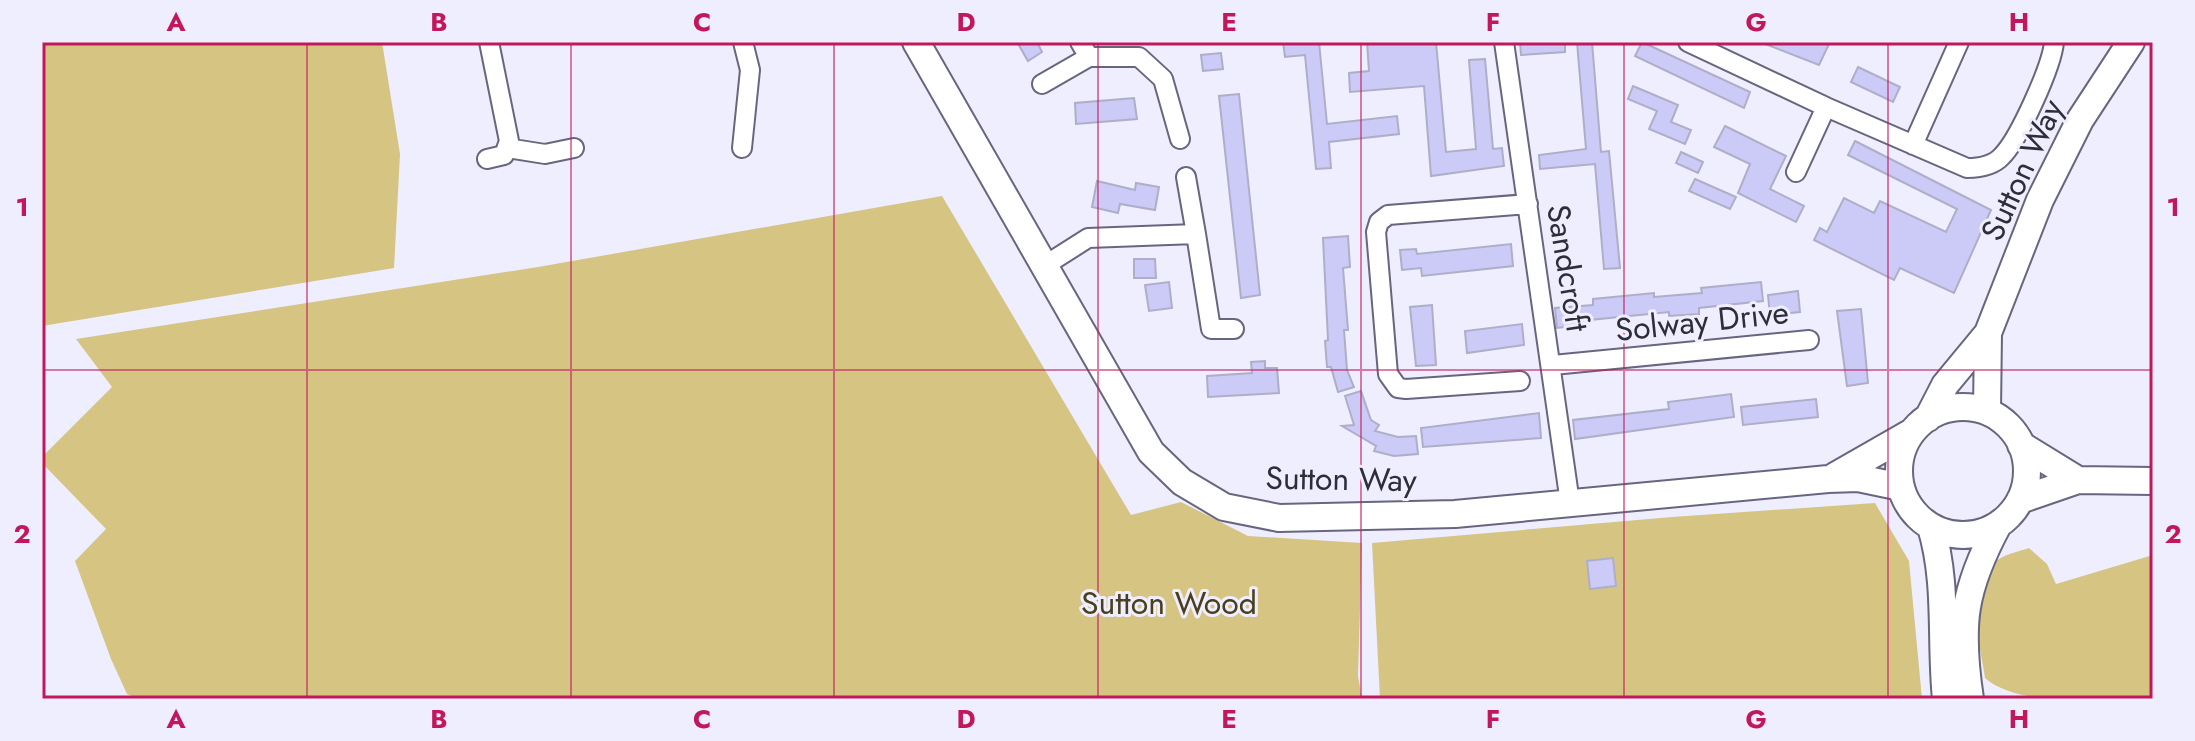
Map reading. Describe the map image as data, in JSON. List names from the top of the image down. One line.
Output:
{"streets":{"street":["Sutton Way","Sandcroft","Solway Drive"]},"crossings":[["Sutton Way","Sandcroft"],["Sandcroft","Solway Drive"]],"parks":["Sutton Wood"],"grid":{"columns":["A","B","C","D","E","F","G","H"],"rows":["1","2"]}}
